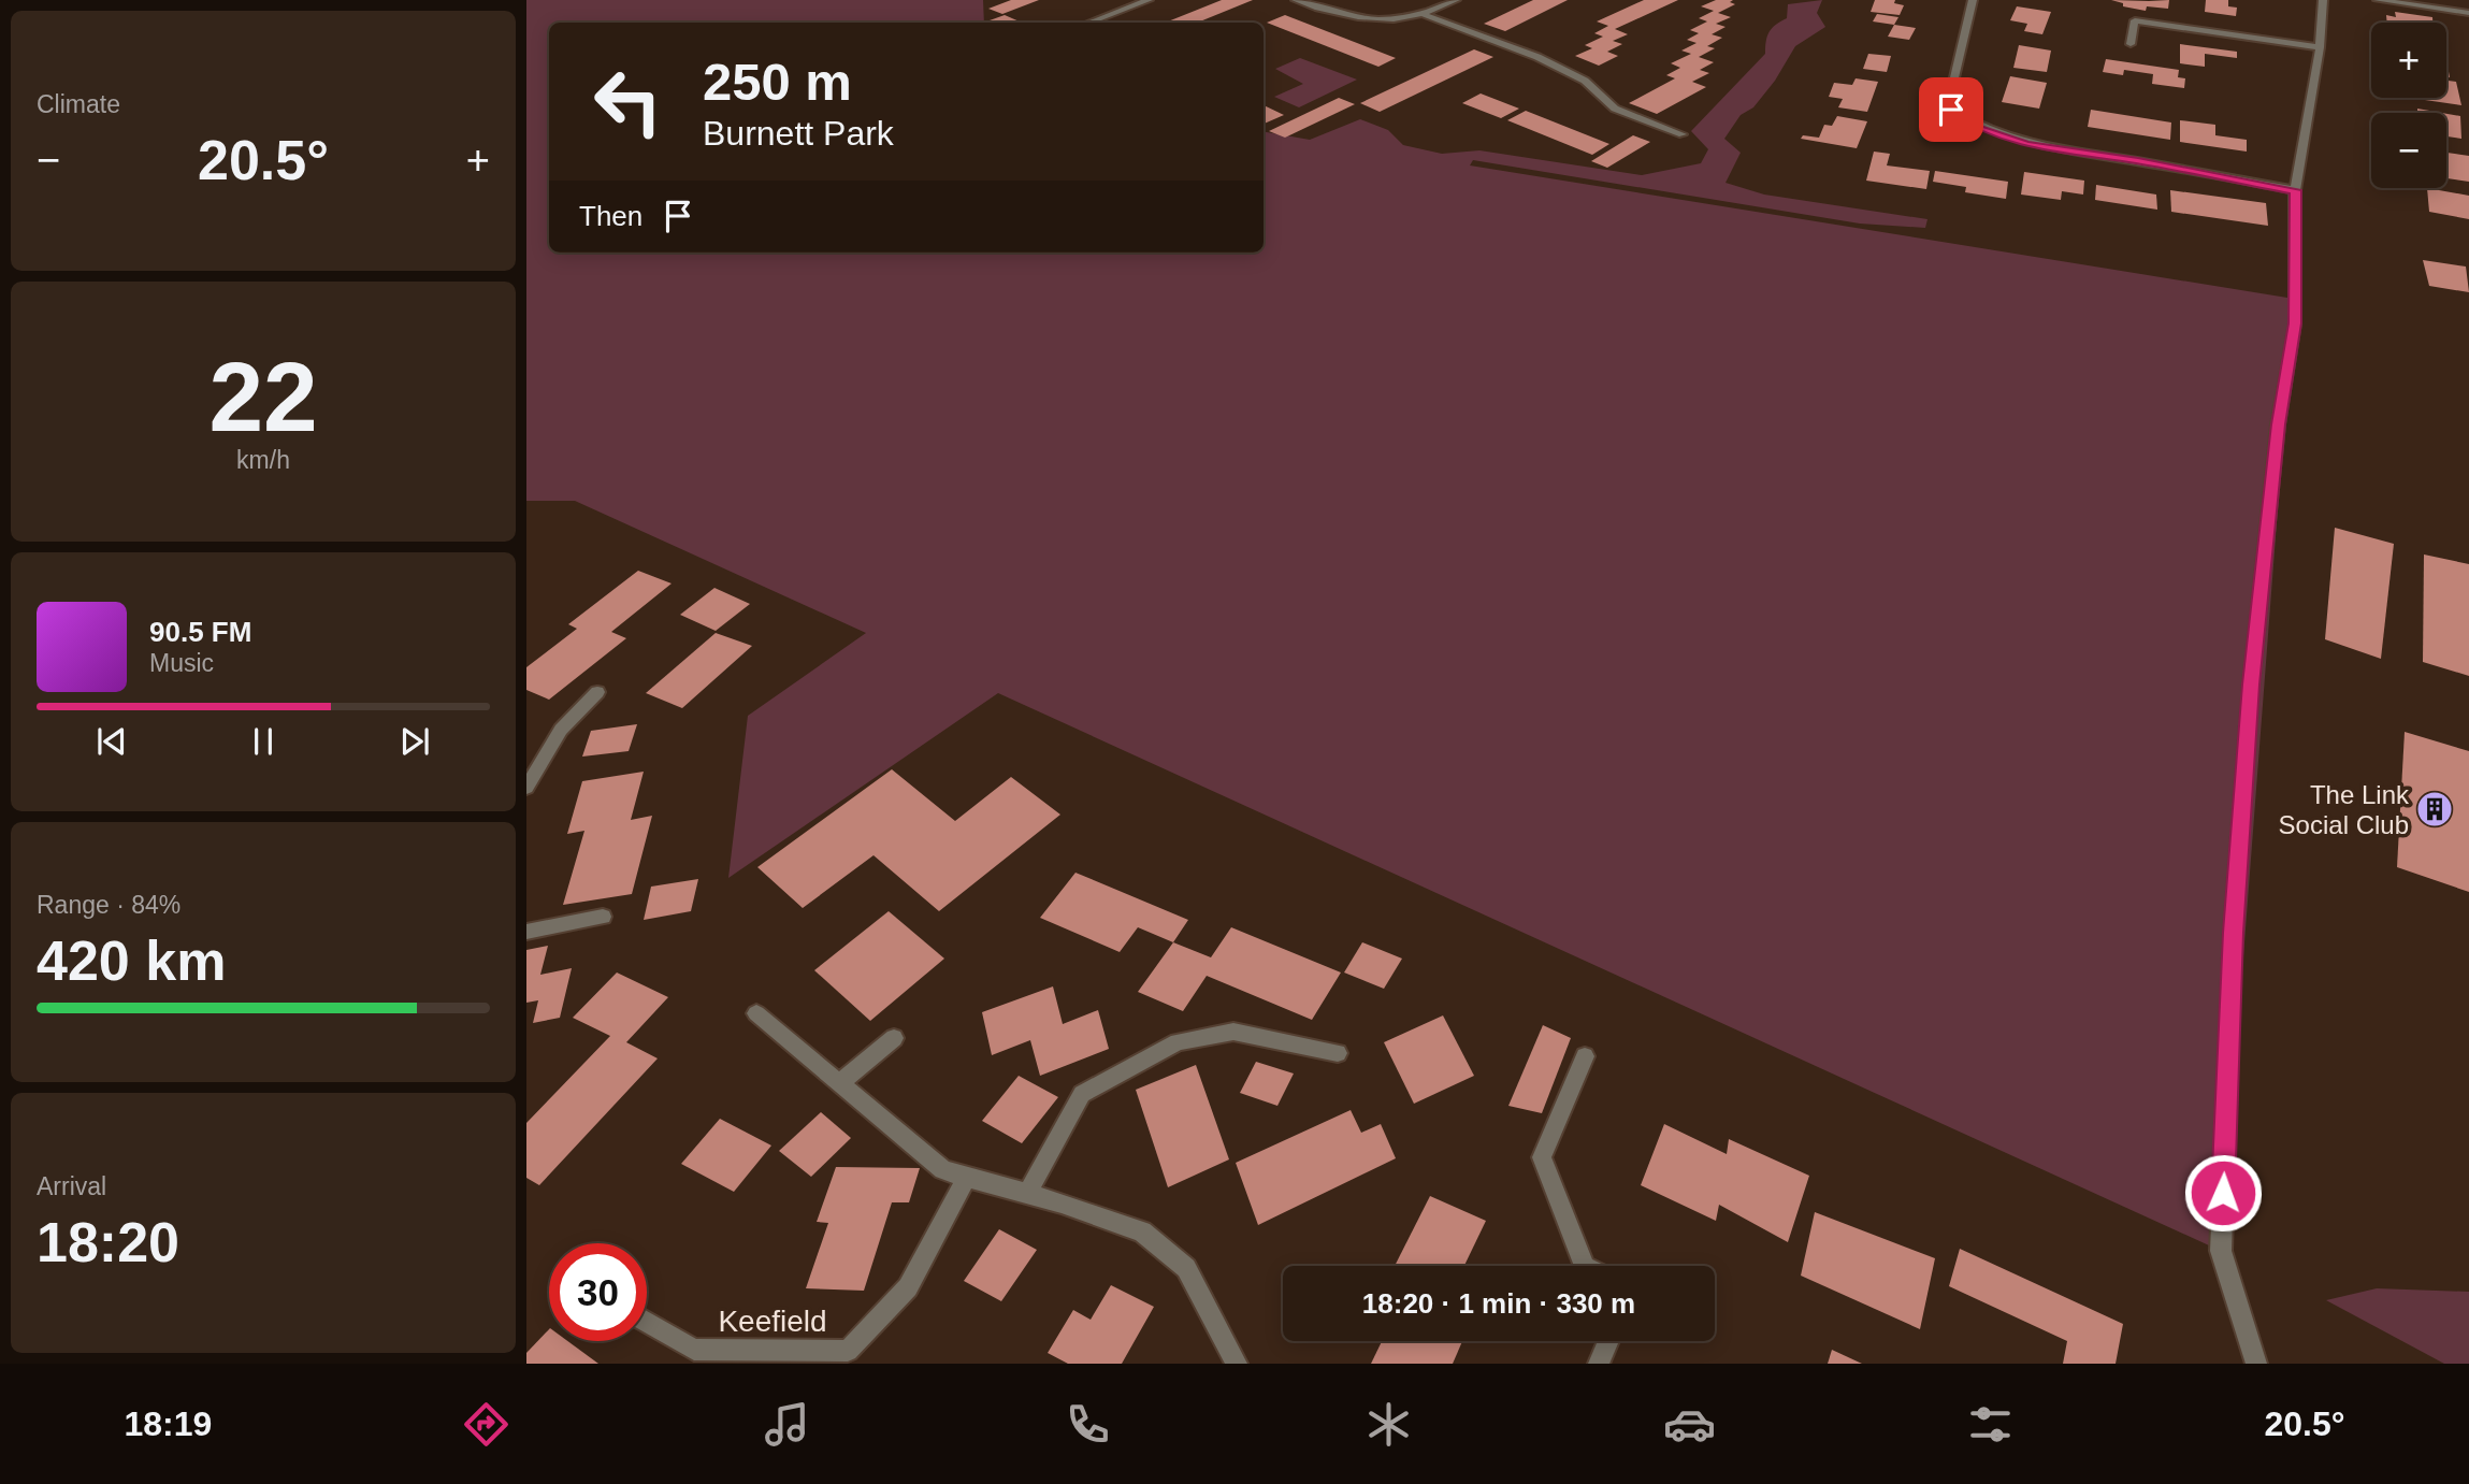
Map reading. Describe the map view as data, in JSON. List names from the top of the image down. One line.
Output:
{"streets":{"street":["Keefield"]},"places":{"building":["The Link Social Club"]},"page":{"tile":["Climate",["22","km/h"],["Range · 84%","420 km"],["Arrival","18:20"]],"map_buttons":["+","−"],"turn":["250 m","Burnett Park"],"heat":["−","20.5°","+"],"then":"Then","song":["90.5 FM","Music"],"limit":"30","trip":"18:20 · 1 min · 330 m","tabs":["18:19","20.5°"]}}
